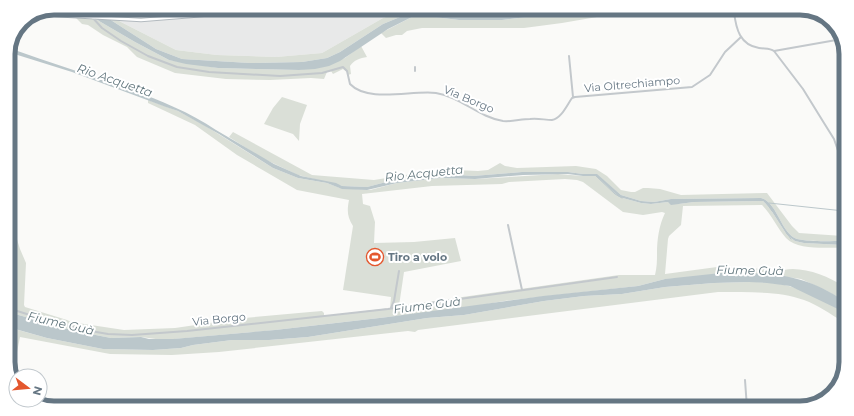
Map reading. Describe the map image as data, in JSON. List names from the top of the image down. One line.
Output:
{"streets":{"street":["Via Oltrechiampo","Via Borgo"]},"crossings":[["Via Oltrechiampo","Via Borgo"]],"water":["Rio Acquetta","Fiume Guà"],"places":{"sports":["Tiro a volo"]},"north":"right"}
